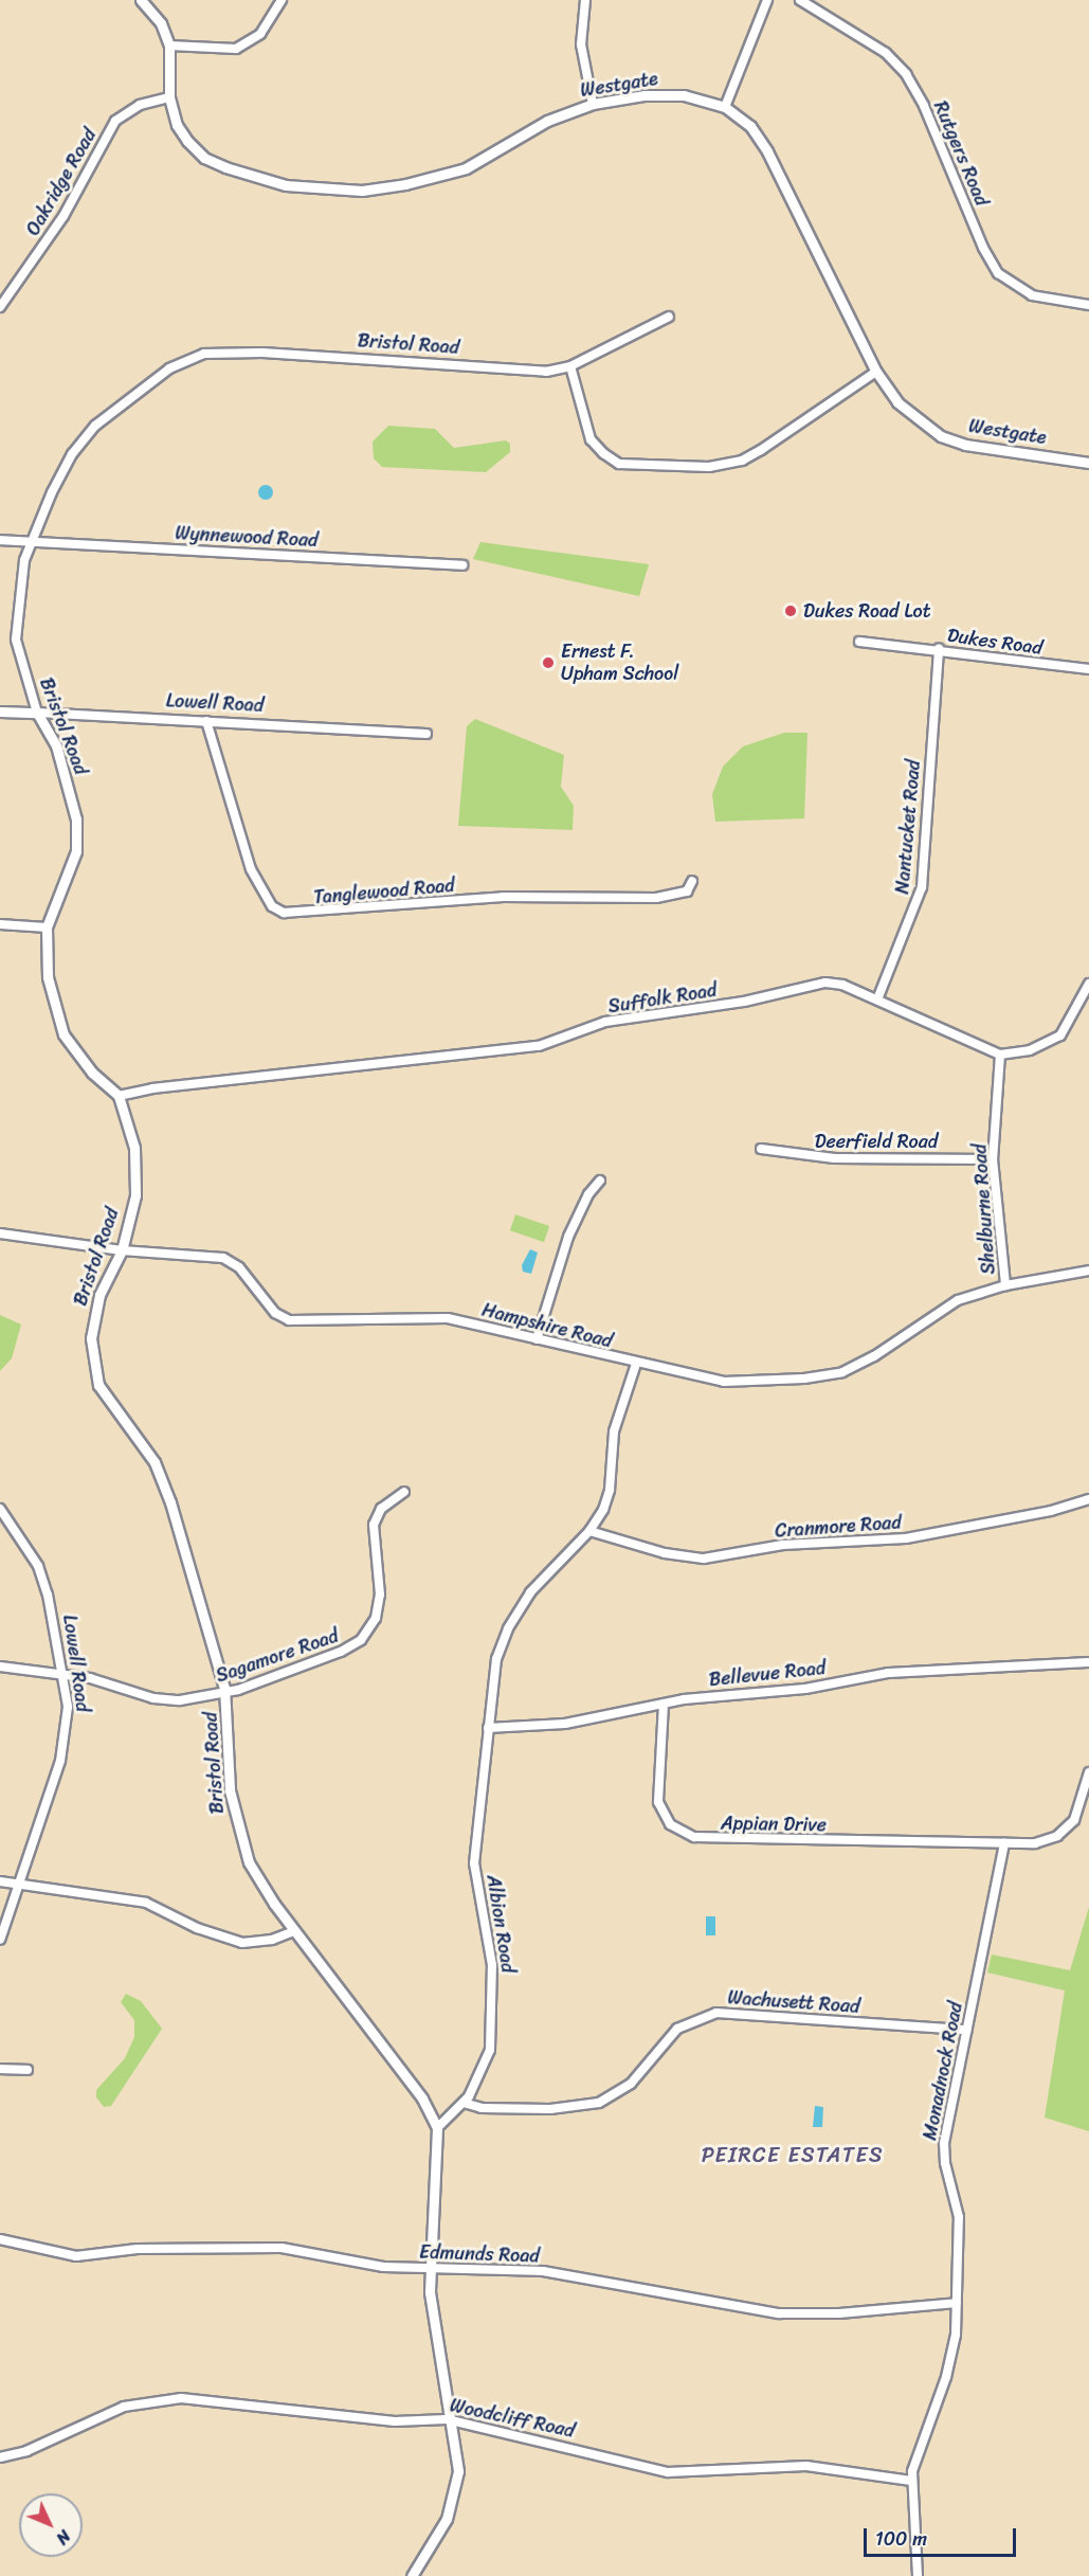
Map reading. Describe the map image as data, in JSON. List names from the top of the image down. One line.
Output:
{"streets":{"street":["Westgate","Rutgers Road","Oakridge Road","Bristol Road","Wynnewood Road","Dukes Road","Lowell Road","Nantucket Road","Tanglewood Road","Suffolk Road","Deerfield Road","Shelburne Road","Hampshire Road","Cranmore Road","Sagamore Road","Bellevue Road","Appian Drive","Albion Road","Wachusett Road","Monadnock Road","Edmunds Road","Woodcliff Road"]},"crossings":[["Westgate","Oakridge Road"],["Bristol Road","Wynnewood Road"],["Bristol Road","Lowell Road"],["Bristol Road","Suffolk Road"],["Bristol Road","Hampshire Road"],["Bristol Road","Sagamore Road"],["Bristol Road","Albion Road"],["Dukes Road","Nantucket Road"],["Lowell Road","Tanglewood Road"],["Lowell Road","Sagamore Road"],["Nantucket Road","Suffolk Road"],["Suffolk Road","Shelburne Road"],["Deerfield Road","Shelburne Road"],["Shelburne Road","Hampshire Road"],["Hampshire Road","Albion Road"],["Cranmore Road","Albion Road"],["Bellevue Road","Appian Drive"],["Bellevue Road","Albion Road"],["Appian Drive","Monadnock Road"],["Albion Road","Wachusett Road"],["Wachusett Road","Monadnock Road"],["Monadnock Road","Edmunds Road"],["Monadnock Road","Woodcliff Road"]],"districts":["PEIRCE ESTATES"],"places":["Dukes Road Lot","Ernest F. Upham School"],"scale_bar":"100 m","north":"bottom right"}
